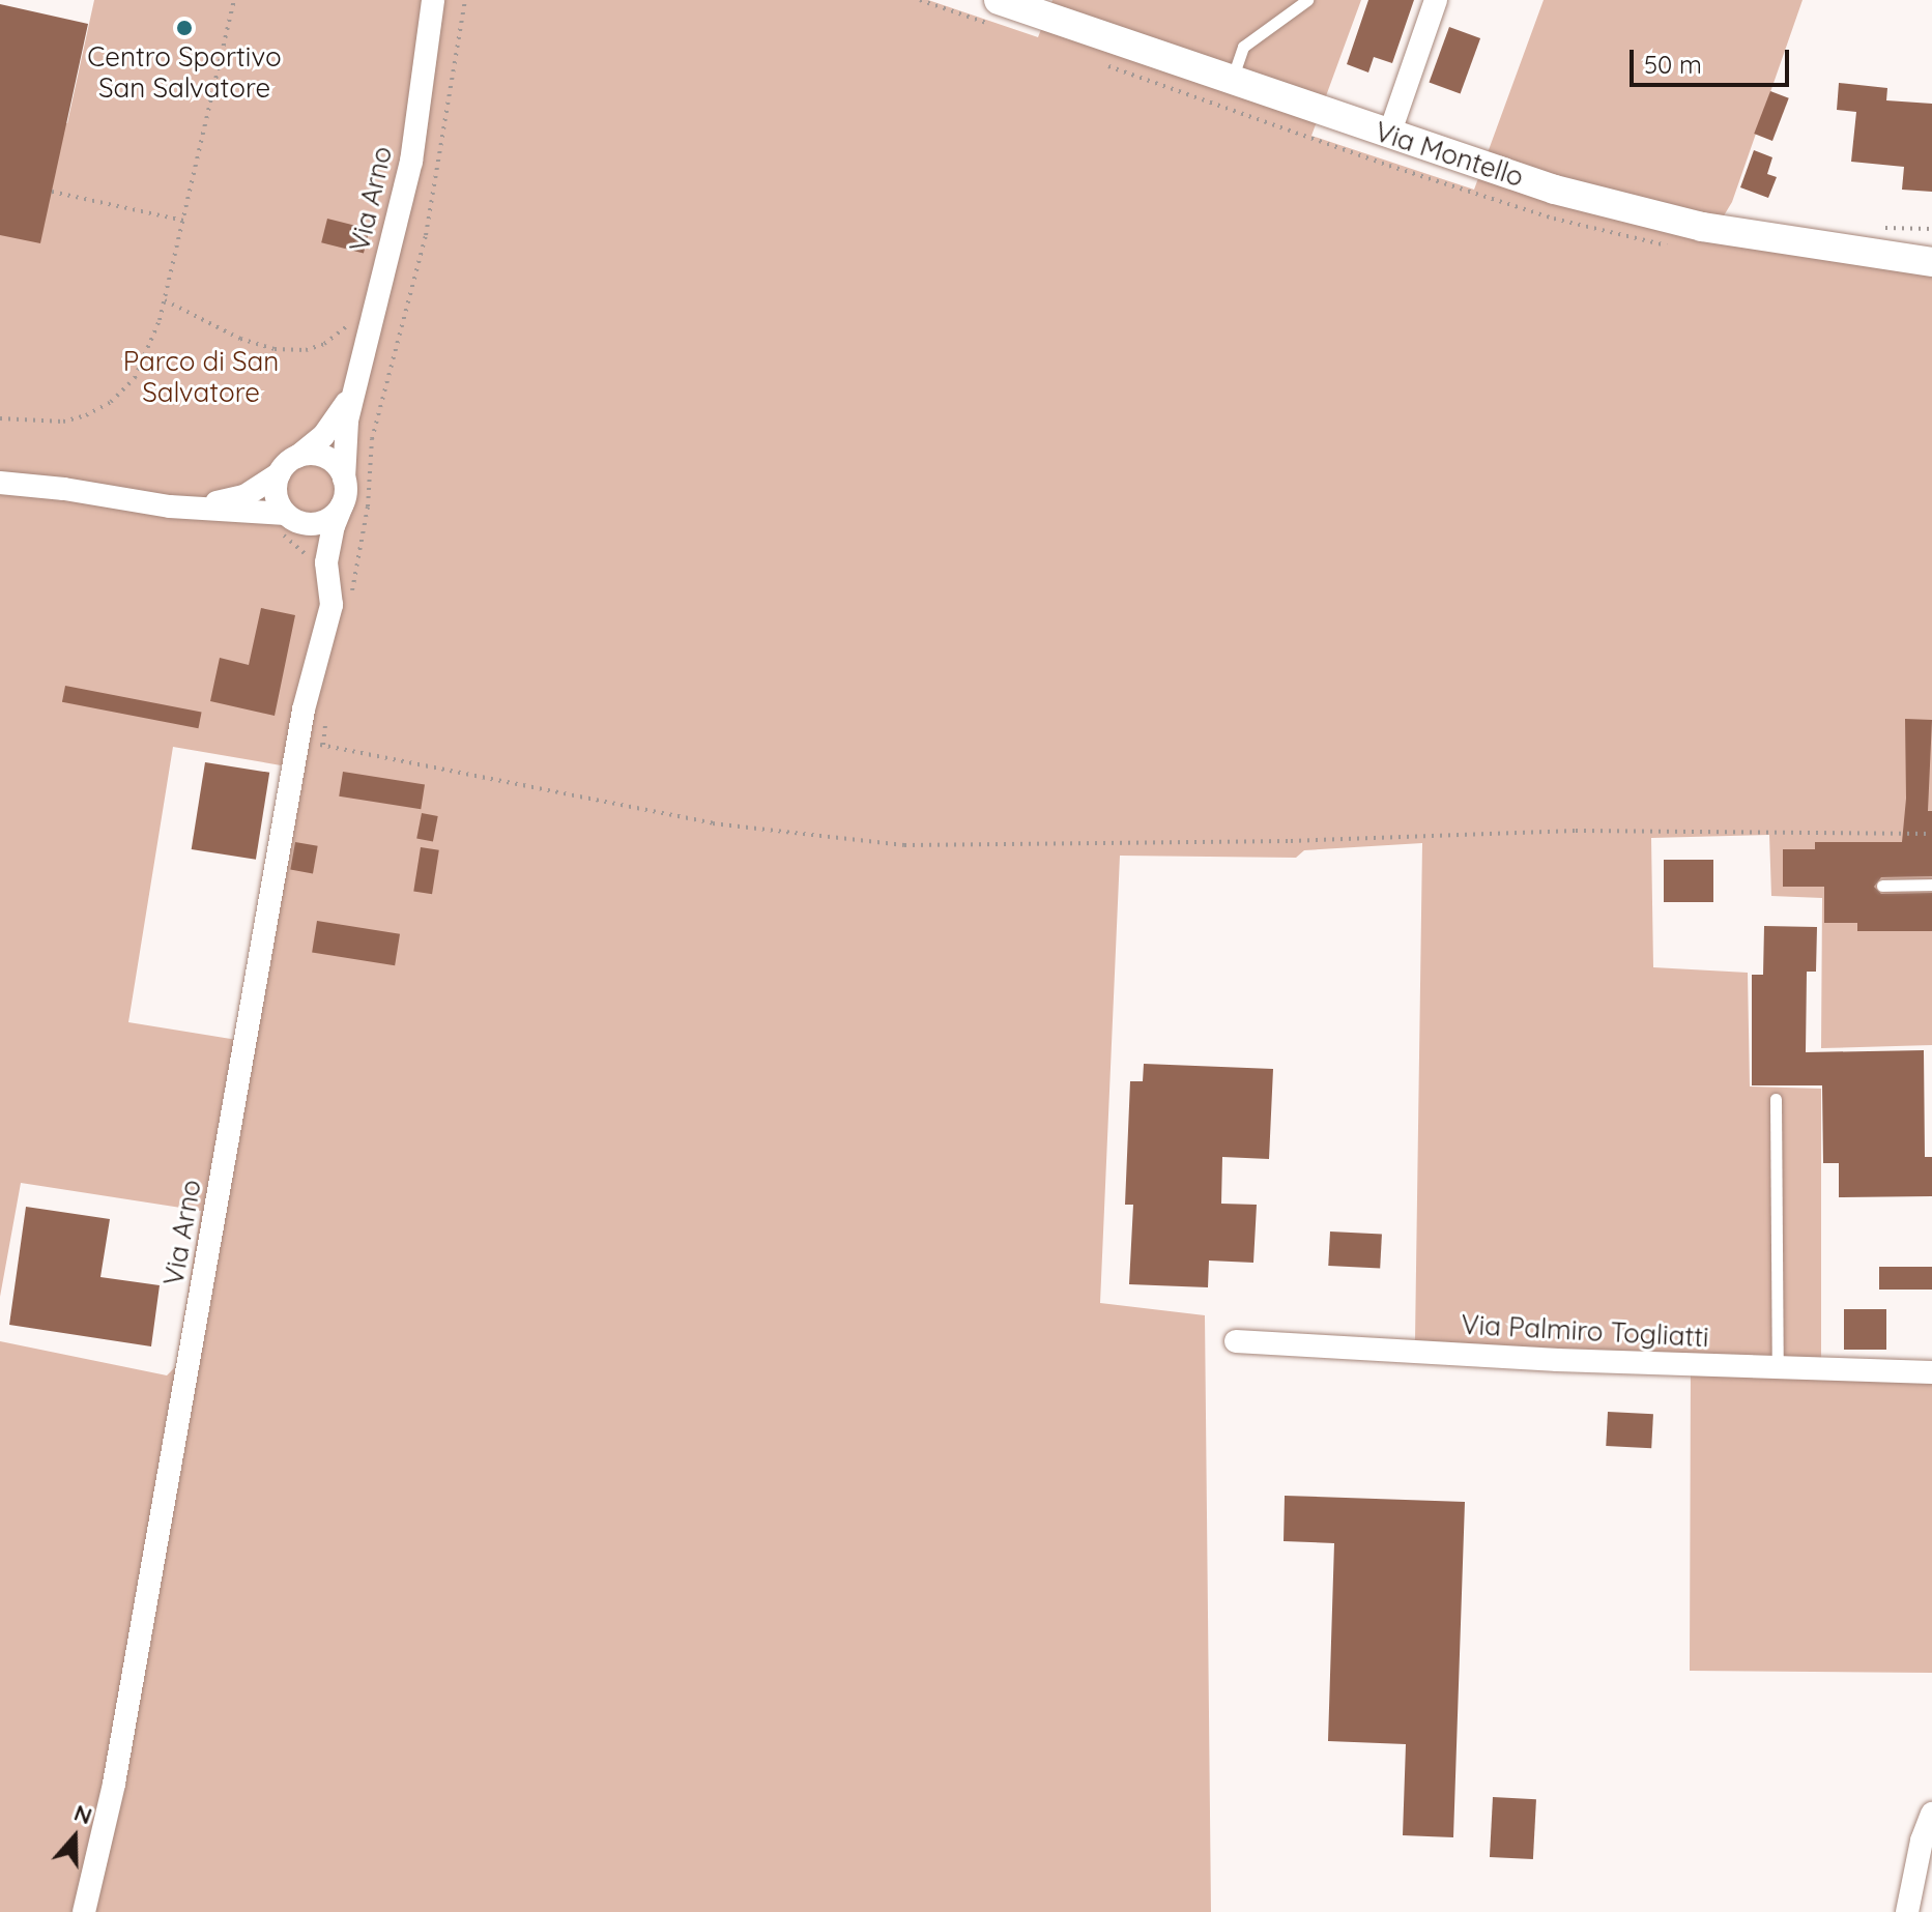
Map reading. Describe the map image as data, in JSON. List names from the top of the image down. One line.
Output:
{"streets":{"street":["Via Montello","Via Arno","Via Palmiro Togliatti"]},"parks":["Parco di San Salvatore"],"places":["Centro Sportivo San Salvatore"],"scale_bar":"50 m","north":"top"}
